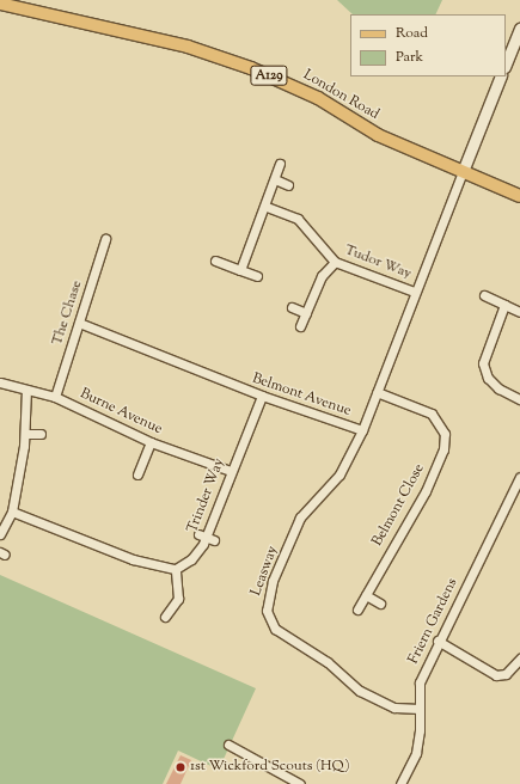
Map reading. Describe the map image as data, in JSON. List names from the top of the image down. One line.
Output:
{"streets":{"main road":["A129","London Road"],"street":["Tudor Way","The Chase","Belmont Avenue","Burne Avenue","Trinder Way","Belmont Close","Leasway","Friern Gardens"]},"crossings":[["London Road","Belmont Avenue"],["Tudor Way","Belmont Avenue"],["The Chase","Belmont Avenue"],["The Chase","Burne Avenue"],["Belmont Avenue","Trinder Way"],["Belmont Avenue","Belmont Close"],["Belmont Avenue","Leasway"],["Burne Avenue","Trinder Way"],["Leasway","Friern Gardens"]],"places":["1st Wickford Scouts (HQ)"],"legend":["Road","Park"]}
